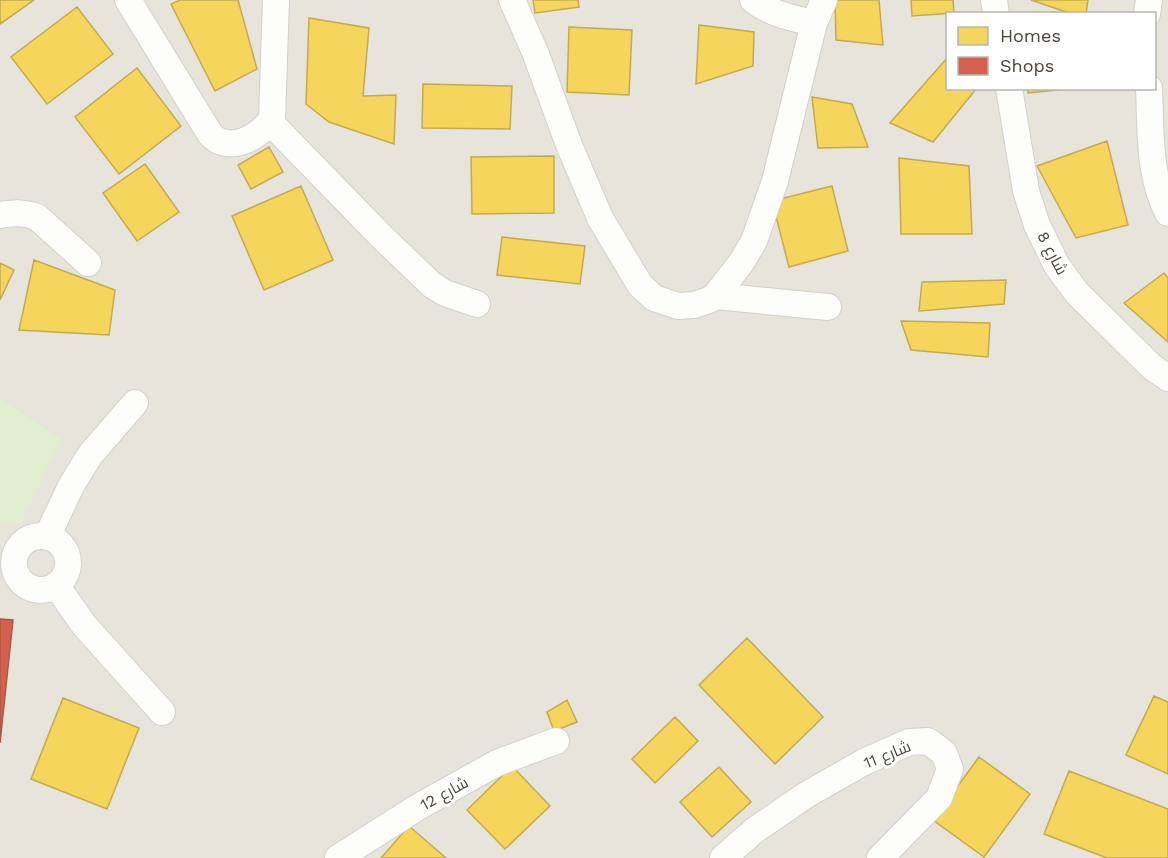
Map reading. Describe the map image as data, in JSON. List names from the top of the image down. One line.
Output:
{"streets":{"street":["شارع 8","شارع 11","شارع 12"]},"legend":["Homes","Shops"]}
